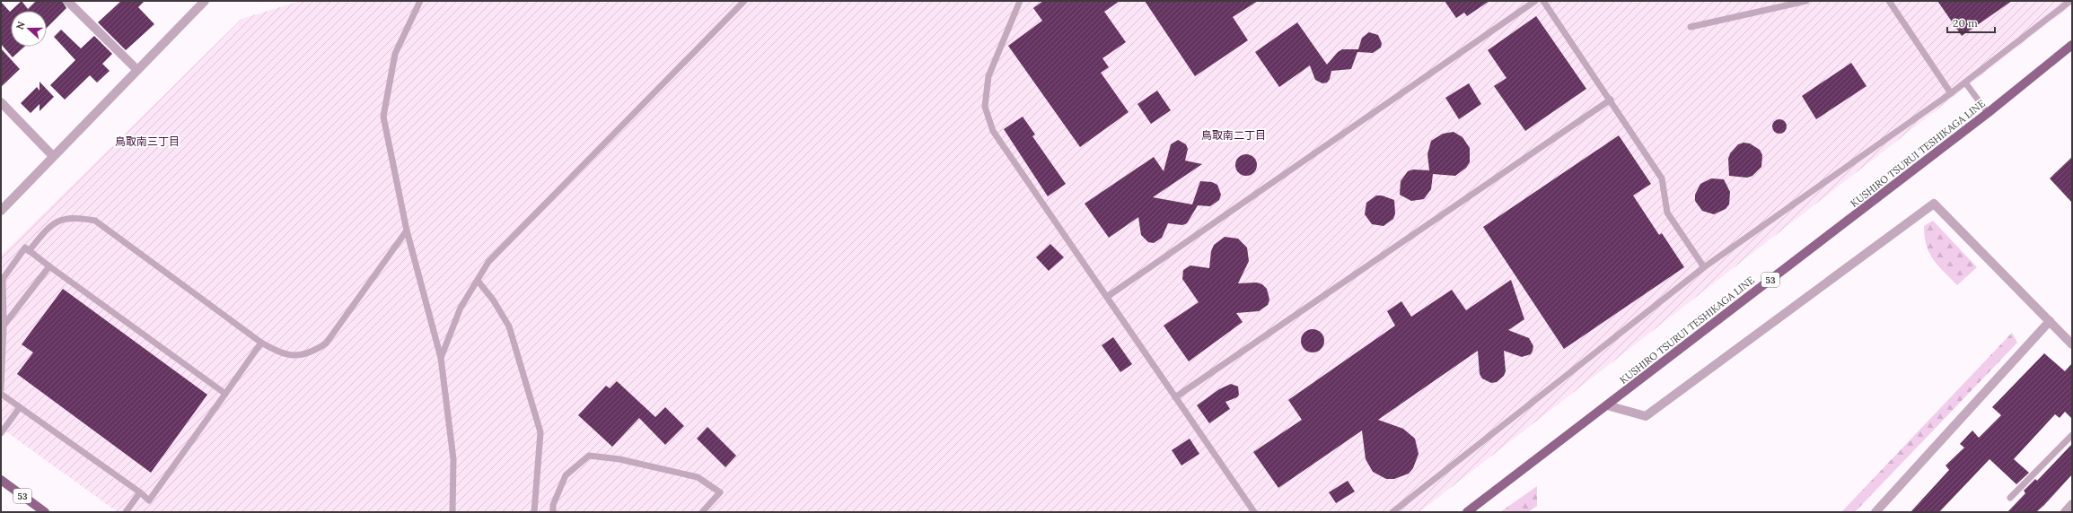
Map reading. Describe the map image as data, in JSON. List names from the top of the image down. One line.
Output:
{"streets":{"main road":["KUSHIRO TSURUI TESHIKAGA LINE","53"]},"districts":["鳥取南二丁目","鳥取南三丁目"],"scale_bar":"20 m","north":"left"}
